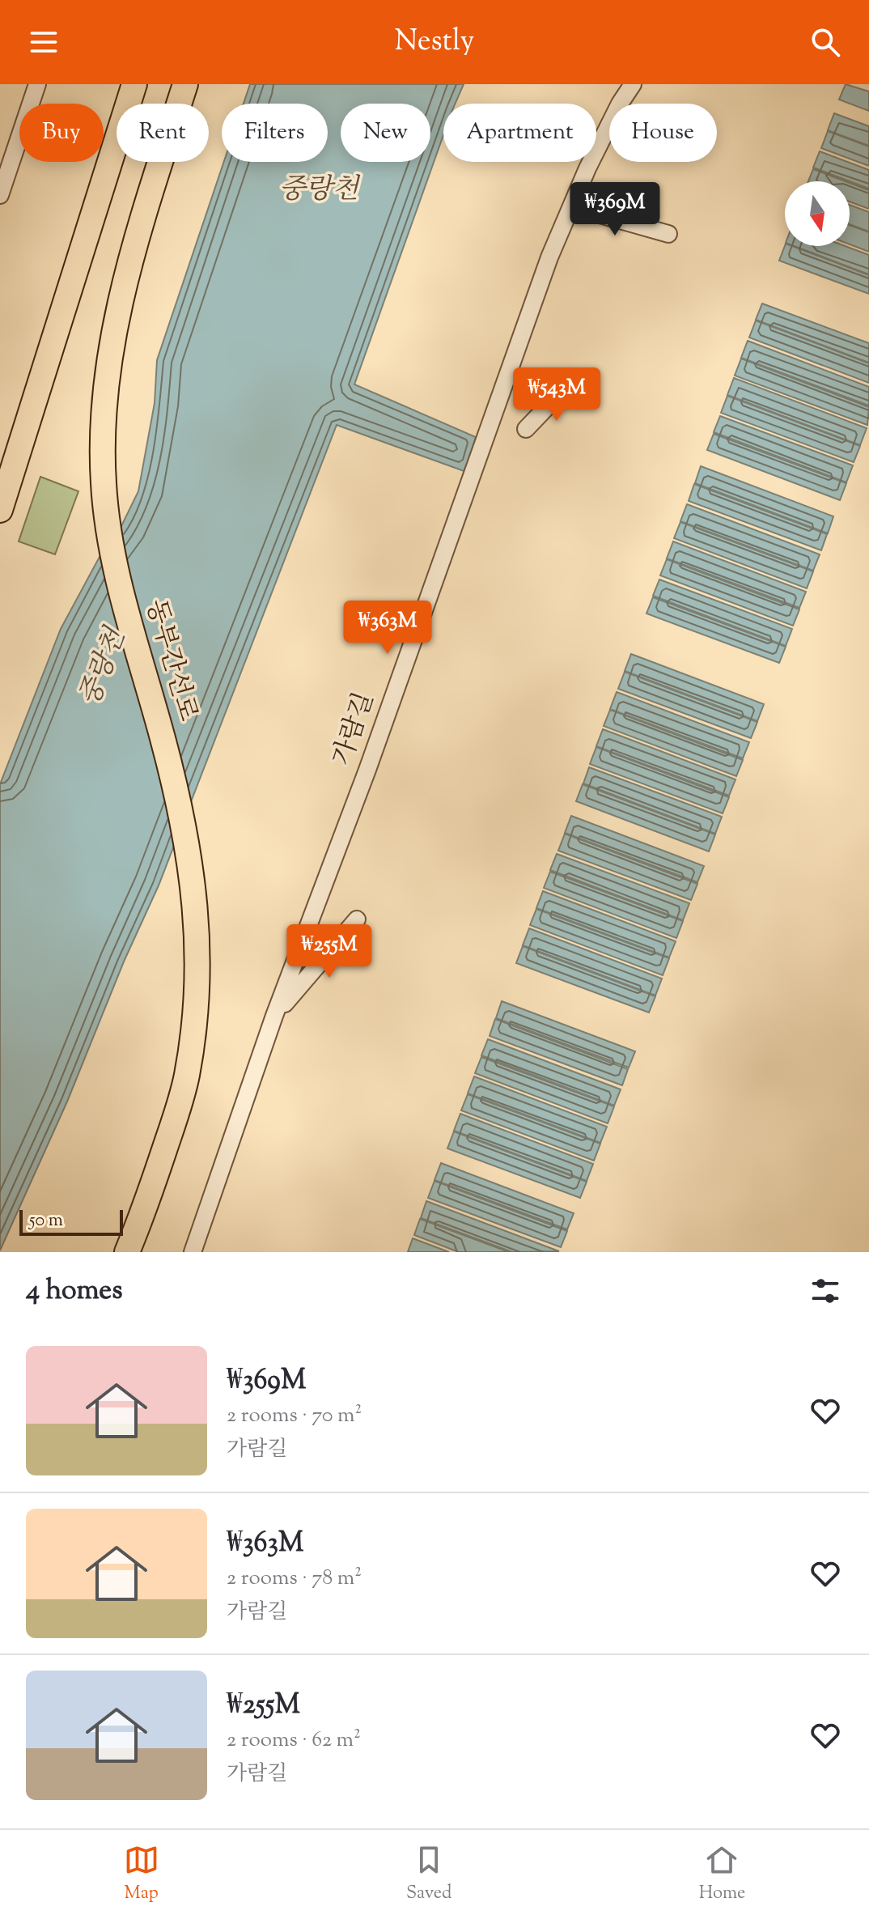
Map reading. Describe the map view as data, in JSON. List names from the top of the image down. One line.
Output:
{"streets":{"highway":["동부간선로"],"street":["가람길"]},"water":["중랑천"],"scale_bar":"50 m","north":"bottom","page":{"header":"Nestly","chip":["Buy","Rent","Filters","New","Apartment","House"],"price":["₩369M","₩543M","₩363M","₩255M"],"scale":"50 m","heading":"4 homes","list":[{"name":"₩369M","note":"2 rooms · 70 m² · 가람길"},{"name":"₩363M","note":"2 rooms · 78 m² · 가람길"},{"name":"₩255M","note":"2 rooms · 62 m² · 가람길"}],"tabs":["Map","Saved","Home"]}}
